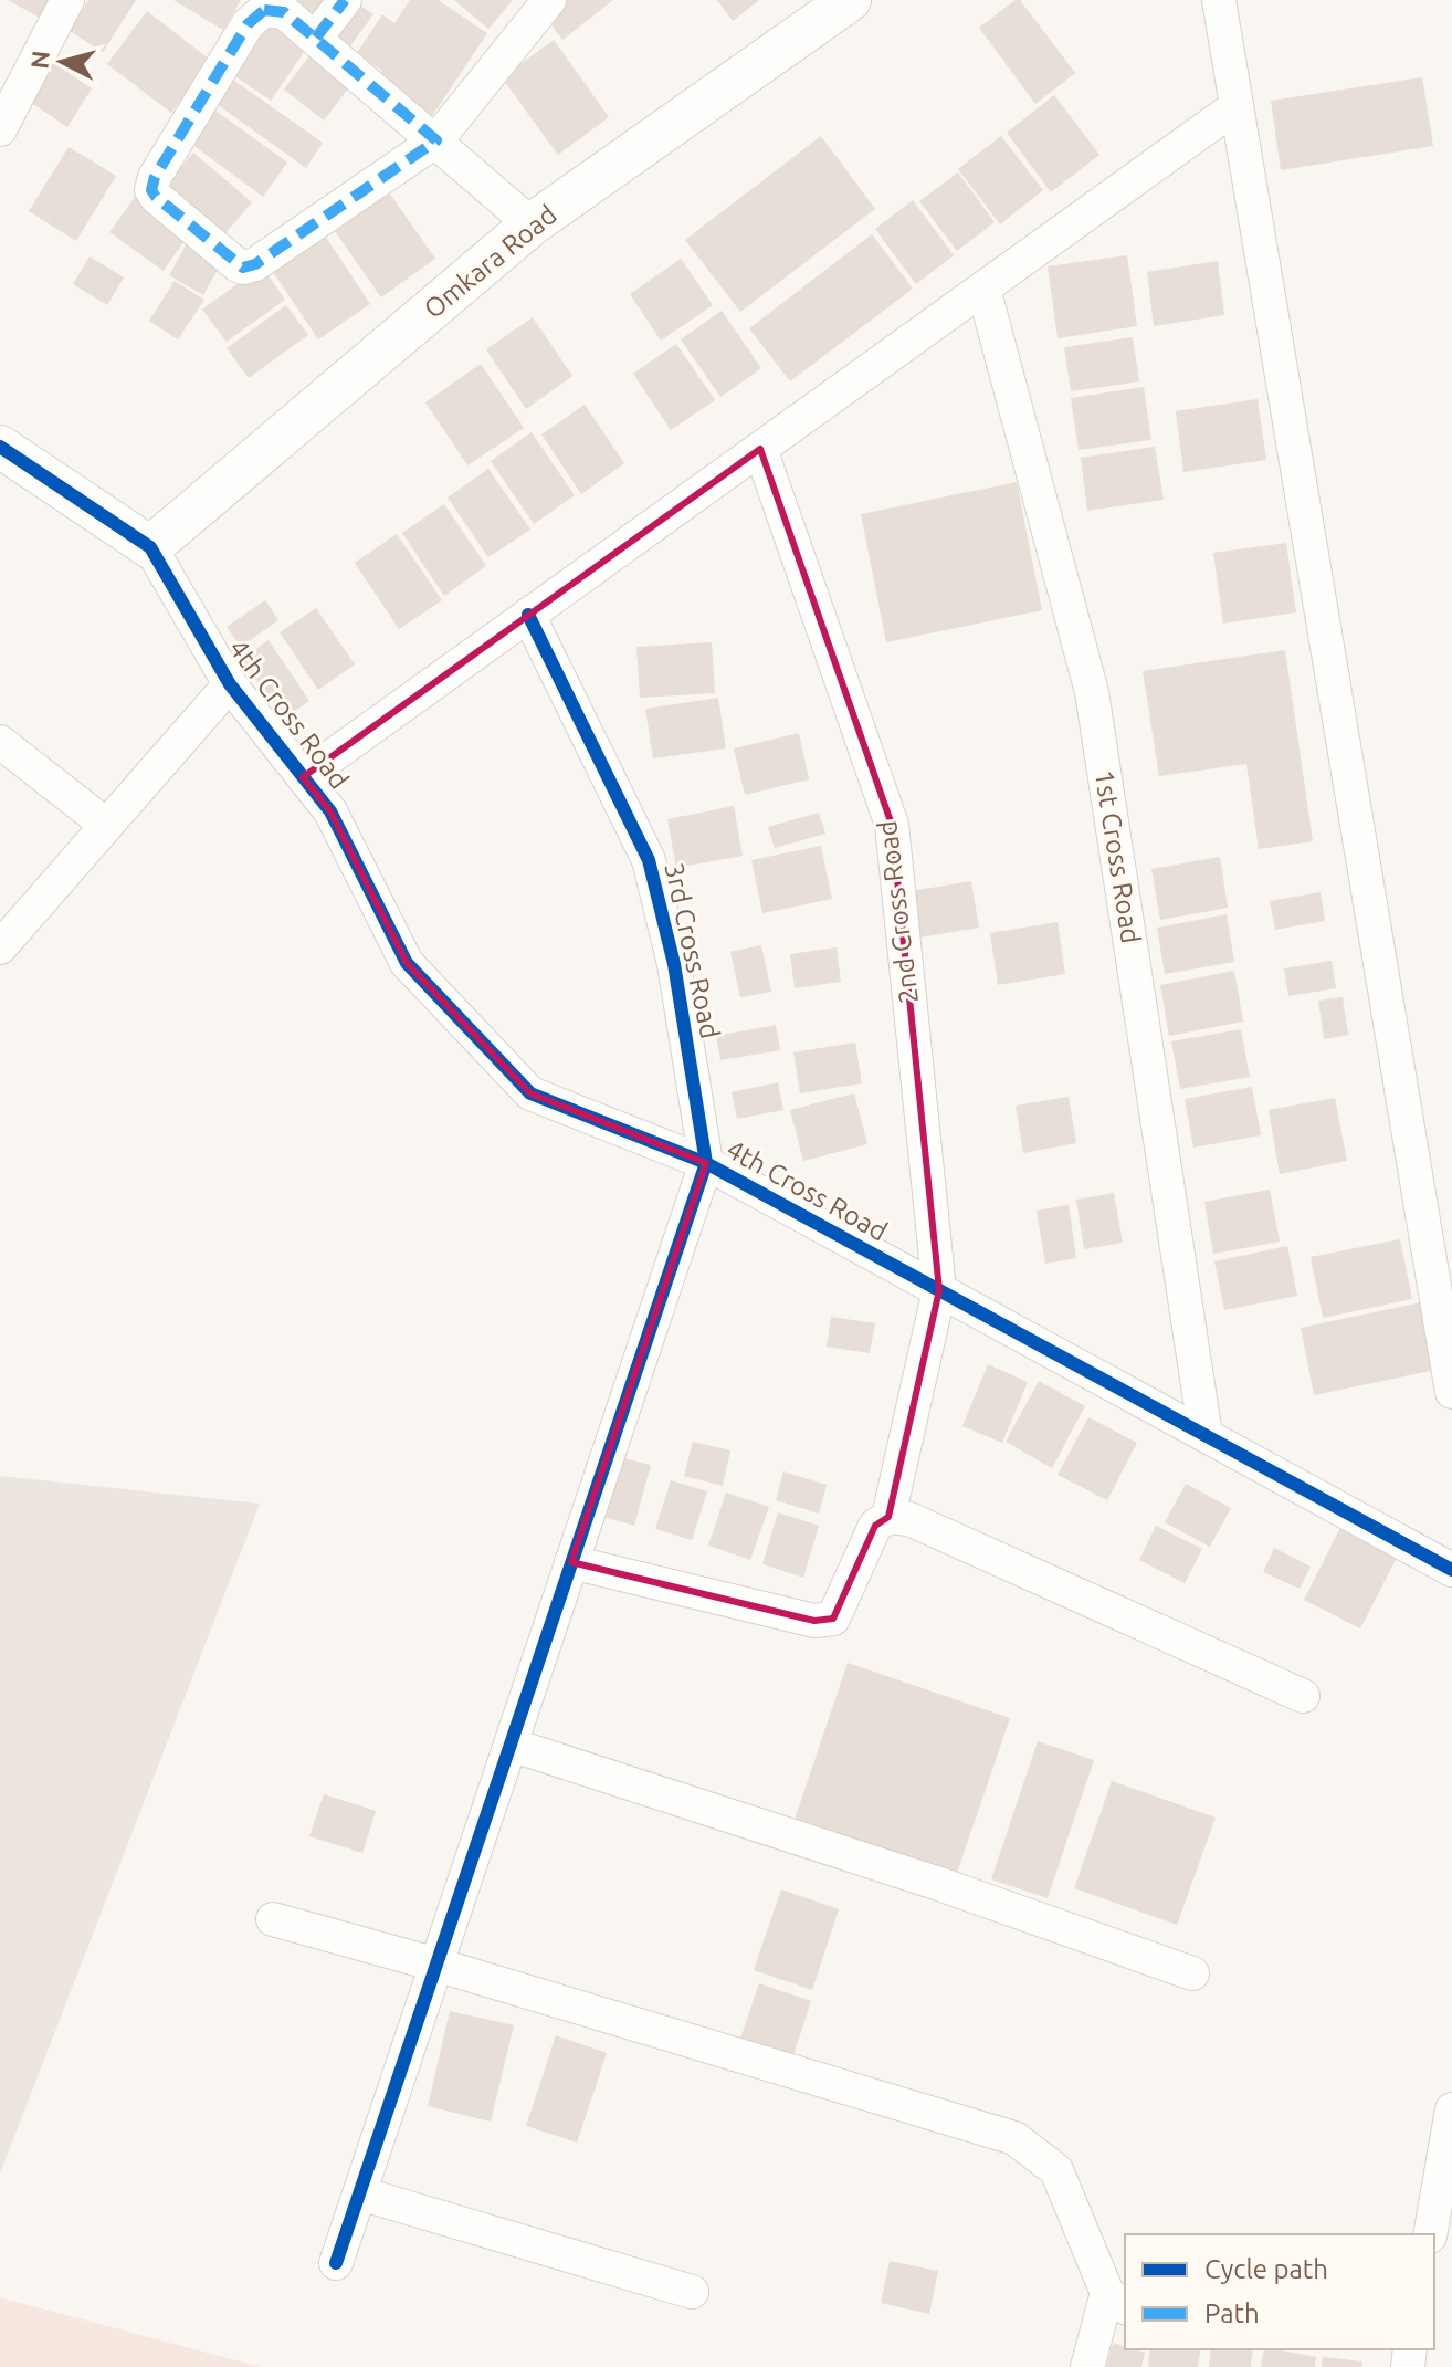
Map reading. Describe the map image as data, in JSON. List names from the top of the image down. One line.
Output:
{"streets":{"street":["Omkara Road","4th Cross Road","1st Cross Road","2nd Cross Road","3rd Cross Road"]},"crossings":[["Omkara Road","4th Cross Road"],["4th Cross Road","1st Cross Road"],["4th Cross Road","2nd Cross Road"],["4th Cross Road","3rd Cross Road"]],"legend":["Cycle path","Path"],"north":"left"}
